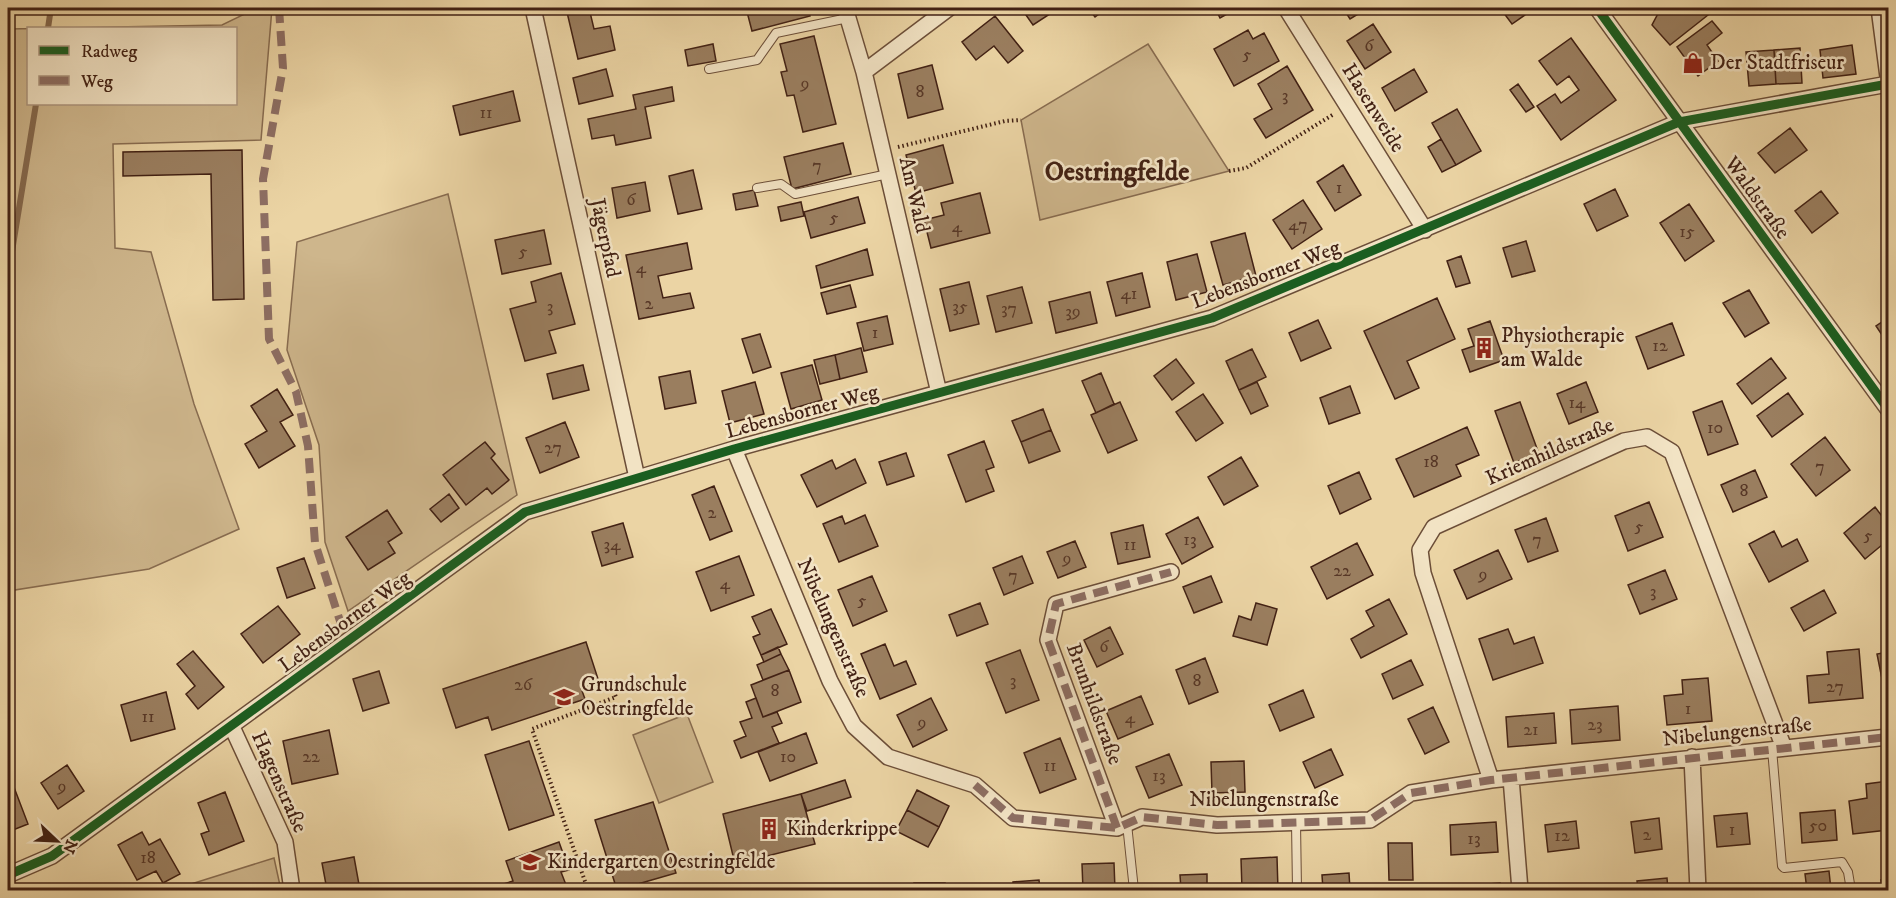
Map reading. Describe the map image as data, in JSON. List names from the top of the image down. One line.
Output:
{"streets":{"street":["Hasenweide","Am Wald","Waldstraße","Jägerpfad","Lebensborner Weg","Kriemhildstraße","Nibelungenstraße","Brunhildstraße","Hagenstraße"]},"crossings":[["Hasenweide","Lebensborner Weg"],["Am Wald","Lebensborner Weg"],["Waldstraße","Lebensborner Weg"],["Jägerpfad","Lebensborner Weg"],["Lebensborner Weg","Nibelungenstraße"],["Lebensborner Weg","Hagenstraße"],["Kriemhildstraße","Nibelungenstraße"],["Nibelungenstraße","Brunhildstraße"]],"districts":["Oestringfelde"],"places":{"shop":["Der Stadtfriseur"],"building":["Physiotherapie am Walde","Kinderkrippe"],"school or university":["Grundschule Oestringfelde","Kindergarten Oestringfelde"]},"house_numbers":["6","5","9","8","3","11","7","1","6","5","47","4","15","5","4","41","2","3","35","37","39","1","12","14","10","27","18","7","8","2","5","5","13","7","34","11","9","22","9","7","4","3","5","6","3","8","26","27","8","1","11","4","9","23","21","22","10","11","13","9","50","1","2","12","13","18"],"legend":["Radweg","Weg"],"north":"bottom right"}
